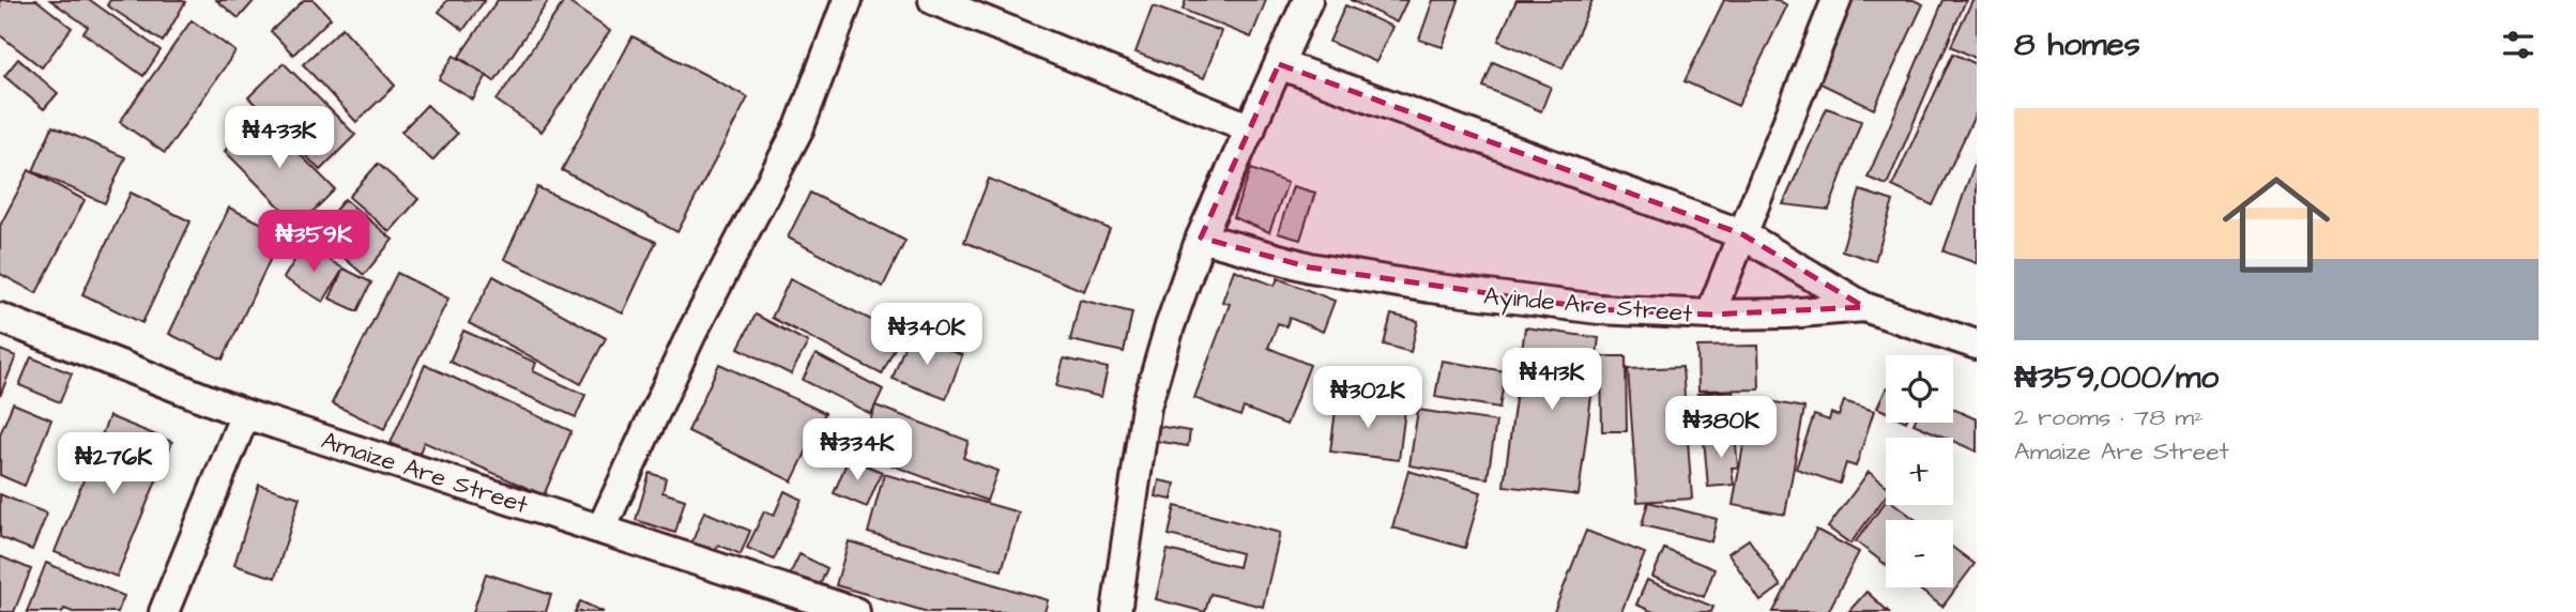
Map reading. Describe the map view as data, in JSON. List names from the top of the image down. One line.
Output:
{"streets":{"street":["Ayinde Are Street","Amaize Are Street"]},"page":{"heading":"8 homes","list":[{"name":"₦359,000/mo","note":"2 rooms · 78 m² · Amaize Are Street"}],"price":["₦433K","₦359K","₦340K","₦413K","₦302K","₦380K","₦334K","₦276K"],"map_buttons":["+","−"]}}
